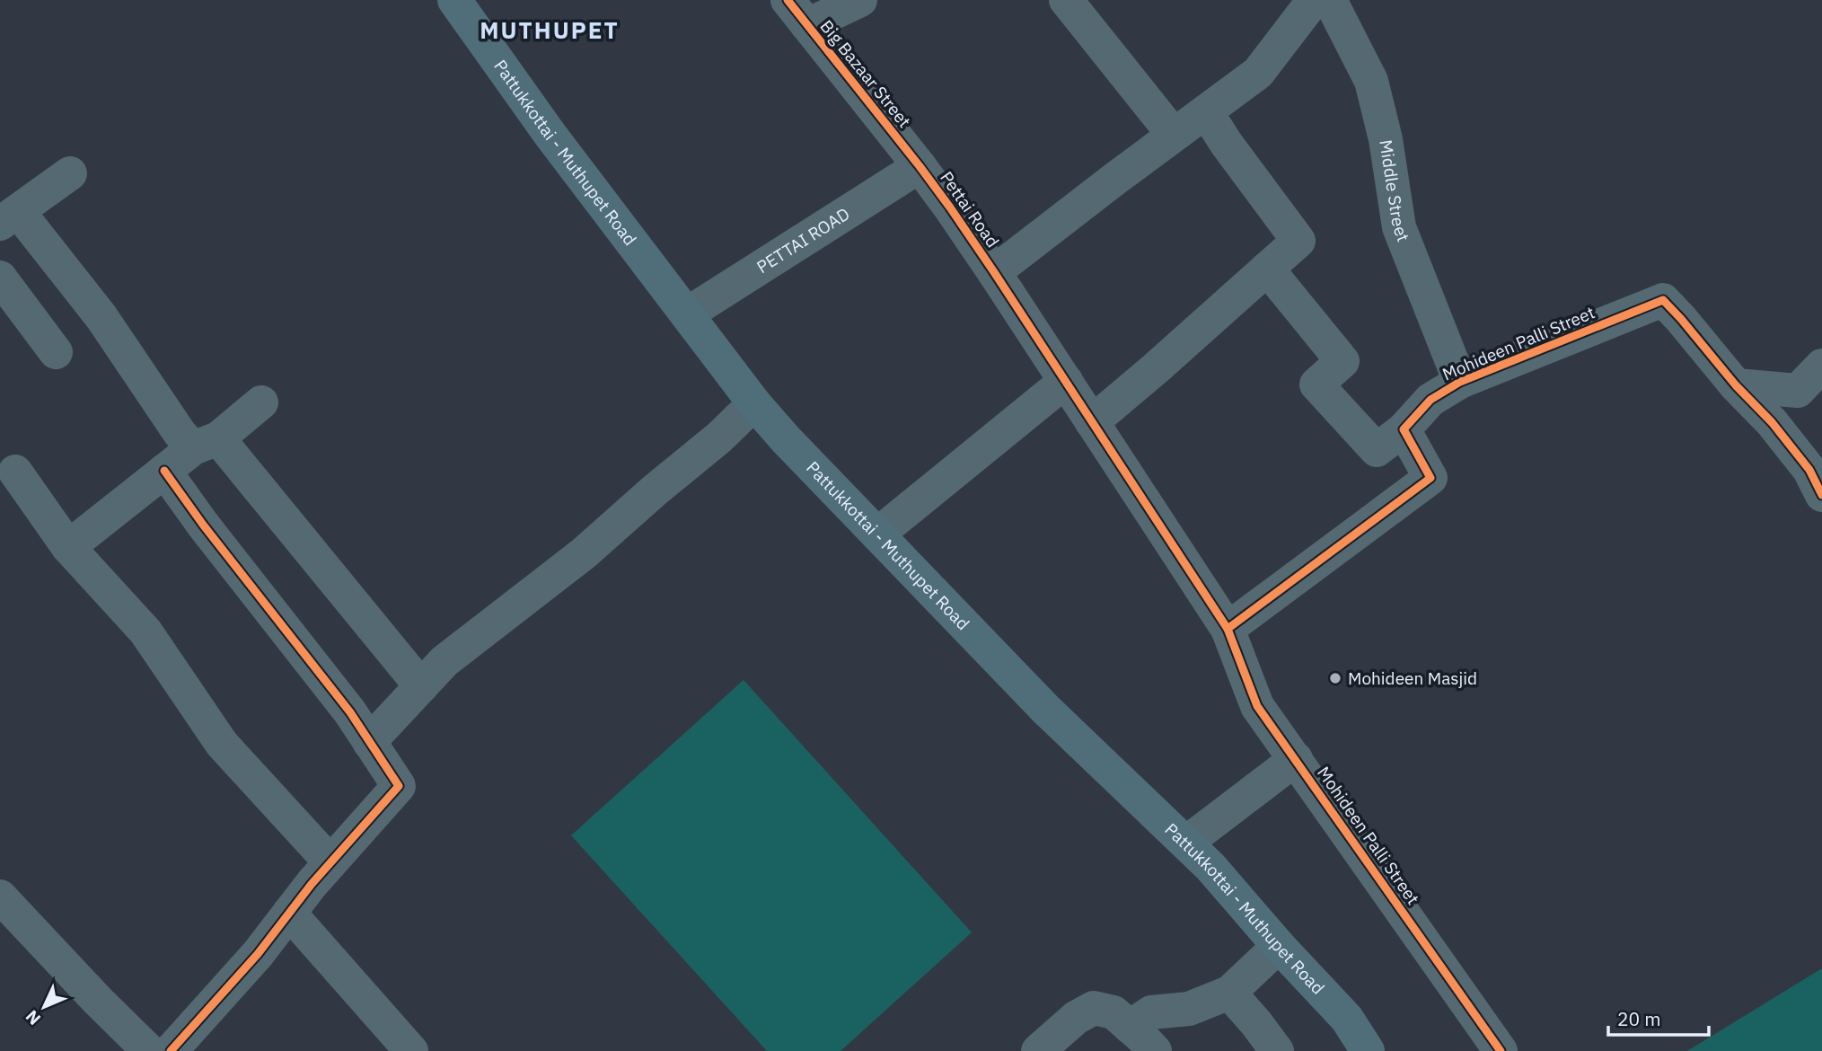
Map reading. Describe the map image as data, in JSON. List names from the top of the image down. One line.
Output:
{"streets":{"main road":["Pattukkottai - Muthupet Road"],"street":["Big Bazaar Street","Middle Street","Pettai Road","PETTAI ROAD","Mohideen Palli Street"]},"crossings":[["Big Bazaar Street","Pettai Road"],["Big Bazaar Street","PETTAI ROAD"],["Pattukkottai - Muthupet Road","PETTAI ROAD"],["Middle Street","Mohideen Palli Street"],["Pettai Road","PETTAI ROAD"],["Pettai Road","Mohideen Palli Street"]],"districts":["MUTHUPET"],"places":["Mohideen Masjid"],"scale_bar":"20 m","north":"bottom left"}
